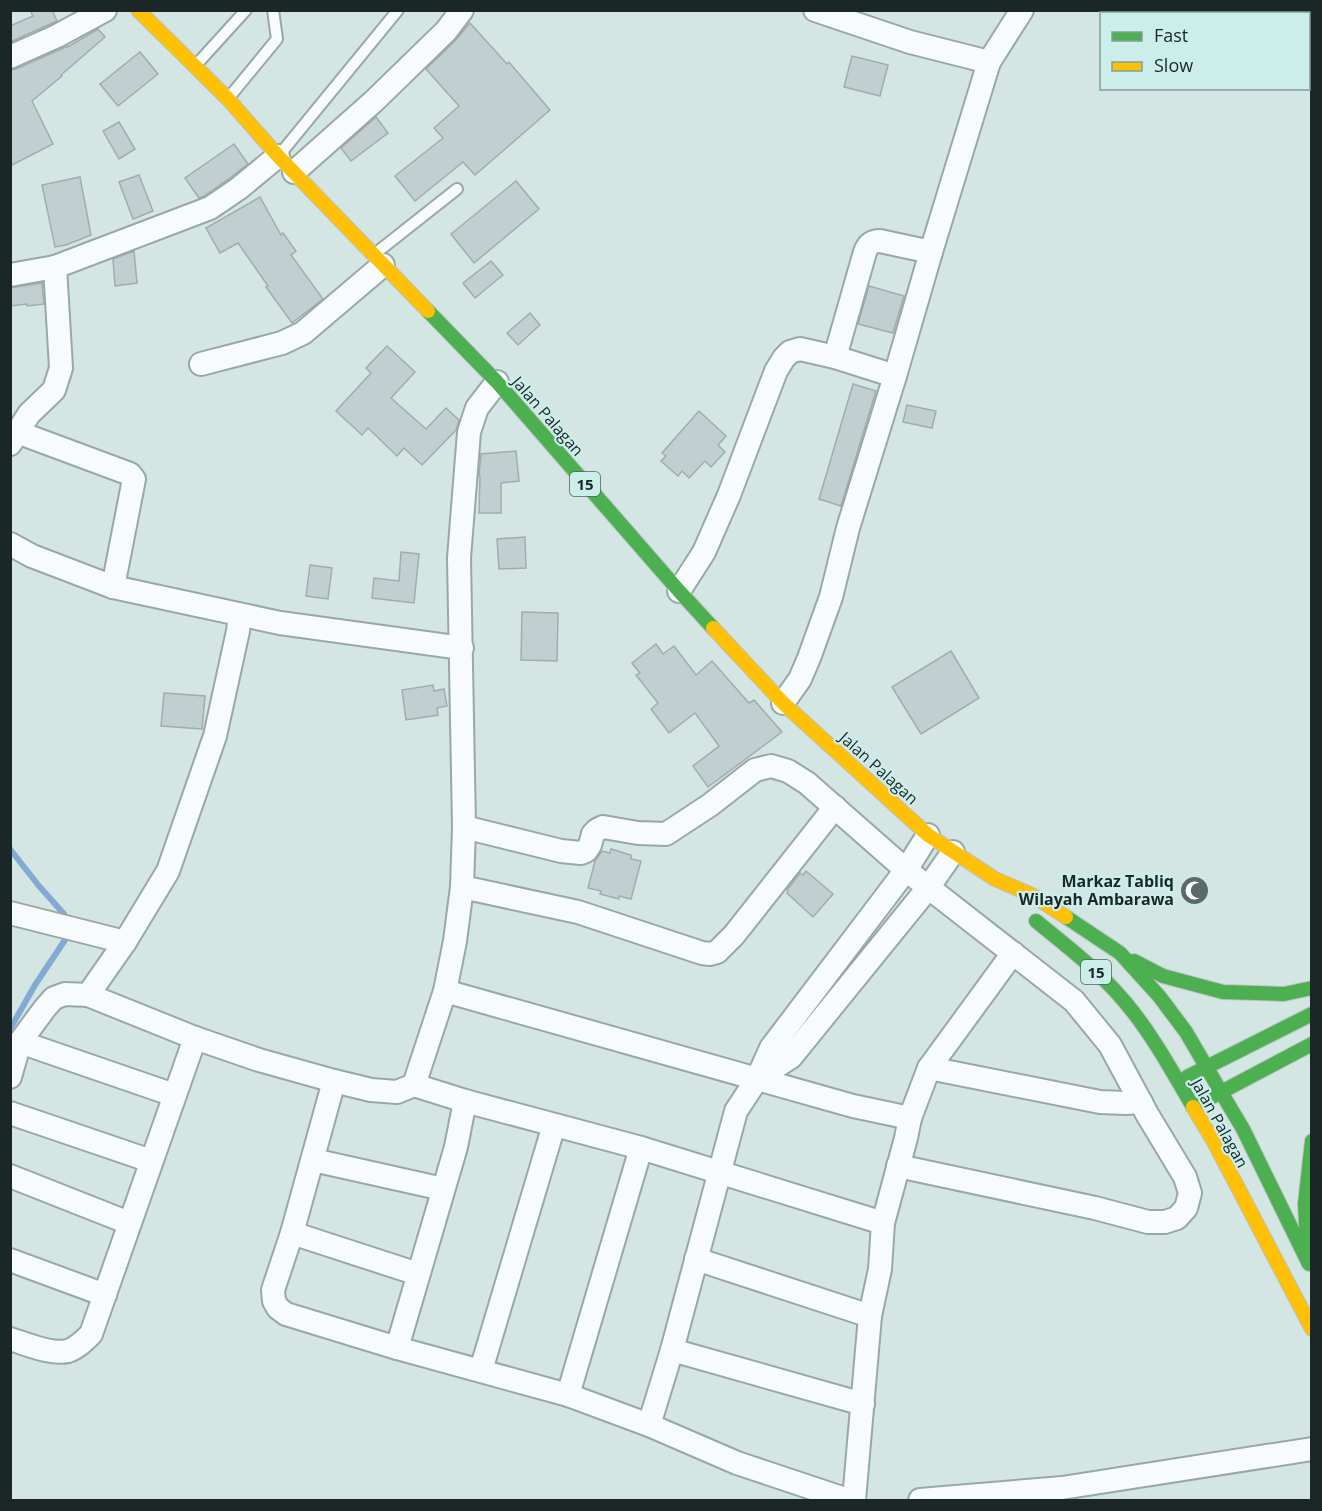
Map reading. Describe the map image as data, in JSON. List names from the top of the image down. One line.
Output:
{"streets":{"main road":["Jalan Palagan","15"]},"crossings":[["Jalan Palagan","15"]],"places":{"mosque":["Markaz Tabliq Wilayah Ambarawa"]},"legend":["Fast","Slow"]}
